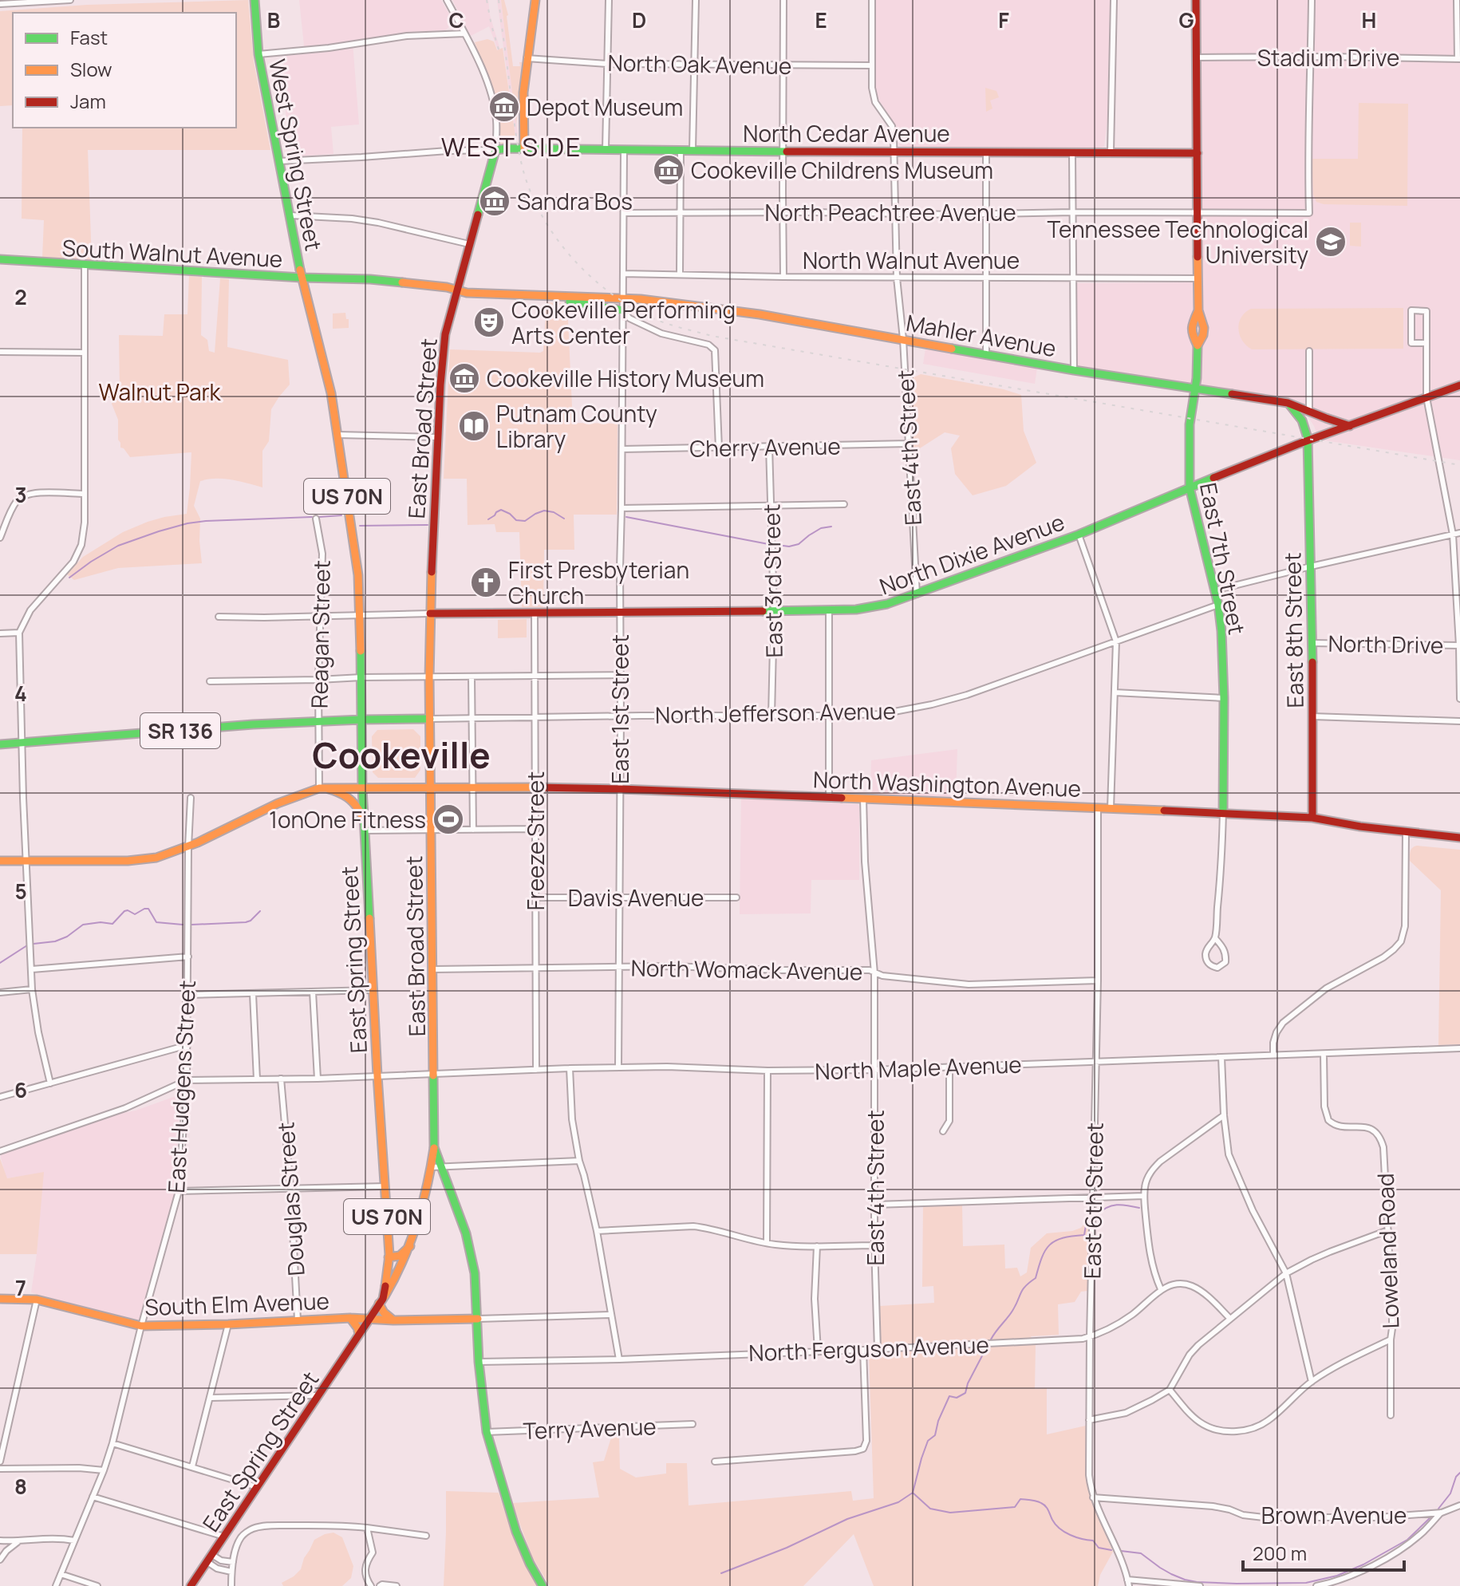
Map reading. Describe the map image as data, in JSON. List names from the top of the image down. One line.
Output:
{"streets":{"street":["Stadium Drive","North Oak Avenue","North Cedar Avenue","West Spring Street","North Peachtree Avenue","South Walnut Avenue","North Walnut Avenue","Mahler Avenue","East Broad Street","Cherry Avenue","East 4th Street","US 70N","North Dixie Avenue","East 7th Street","East 3rd Street","East 8th Street","Reagan Street","North Drive","East 1st Street","North Jefferson Avenue","SR 136","North Washington Avenue","Freeze Street","Davis Avenue","East Spring Street","North Womack Avenue","North Maple Avenue","East Hudgens Street","Douglas Street","East 6th Street","Loweland Road","South Elm Avenue","North Ferguson Avenue","Terry Avenue","Brown Avenue"]},"crossings":[["Stadium Drive","North Peachtree Avenue"],["North Oak Avenue","East 4th Street"],["North Cedar Avenue","East Broad Street"],["North Cedar Avenue","East 4th Street"],["North Cedar Avenue","East 1st Street"],["West Spring Street","South Walnut Avenue"],["West Spring Street","East Spring Street"],["North Peachtree Avenue","East 4th Street"],["North Peachtree Avenue","East 1st Street"],["South Walnut Avenue","East Broad Street"],["South Walnut Avenue","East Spring Street"],["North Walnut Avenue","East 4th Street"],["North Walnut Avenue","East 1st Street"],["Mahler Avenue","East 4th Street"],["Mahler Avenue","North Dixie Avenue"],["Mahler Avenue","East 7th Street"],["Mahler Avenue","East 1st Street"],["East Broad Street","North Dixie Avenue"],["East Broad Street","North Jefferson Avenue"],["East Broad Street","North Washington Avenue"],["East Broad Street","North Womack Avenue"],["East Broad Street","North Maple Avenue"],["East Broad Street","South Elm Avenue"],["East Broad Street","North Ferguson Avenue"],["East Broad Street","Terry Avenue"],["Cherry Avenue","East 4th Street"],["Cherry Avenue","East 3rd Street"],["Cherry Avenue","East 1st Street"],["East 4th Street","North Dixie Avenue"],["East 4th Street","North Washington Avenue"],["East 4th Street","North Womack Avenue"],["East 4th Street","North Maple Avenue"],["East 4th Street","North Ferguson Avenue"],["North Dixie Avenue","East 7th Street"],["North Dixie Avenue","East 3rd Street"],["North Dixie Avenue","East 8th Street"],["North Dixie Avenue","East 1st Street"],["North Dixie Avenue","Freeze Street"],["East 7th Street","North Jefferson Avenue"],["East 7th Street","North Washington Avenue"],["East 3rd Street","North Jefferson Avenue"],["East 8th Street","North Drive"],["East 8th Street","North Washington Avenue"],["Reagan Street","SR 136"],["Reagan Street","North Washington Avenue"],["East 1st Street","North Jefferson Avenue"],["East 1st Street","North Washington Avenue"],["East 1st Street","Davis Avenue"],["East 1st Street","North Womack Avenue"],["East 1st Street","North Maple Avenue"],["North Jefferson Avenue","Freeze Street"],["SR 136","East Spring Street"],["North Washington Avenue","Freeze Street"],["North Washington Avenue","East Spring Street"],["North Washington Avenue","East 6th Street"],["Freeze Street","Davis Avenue"],["Freeze Street","North Womack Avenue"],["Freeze Street","North Maple Avenue"],["East Spring Street","North Maple Avenue"],["East Spring Street","South Elm Avenue"],["North Womack Avenue","East 6th Street"],["North Maple Avenue","East Hudgens Street"],["North Maple Avenue","Douglas Street"],["North Maple Avenue","East 6th Street"],["North Maple Avenue","Loweland Road"],["East Hudgens Street","South Elm Avenue"],["Douglas Street","South Elm Avenue"],["East 6th Street","North Ferguson Avenue"],["East 6th Street","Brown Avenue"]],"districts":["WEST SIDE","Cookeville"],"parks":["Walnut Park"],"places":{"museum":["Depot Museum","Cookeville Childrens Museum","Sandra Bos","Cookeville History Museum"],"school or university":["Tennessee Technological University"],"theatre":["Cookeville Performing Arts Center"],"library":["Putnam County Library"],"church":["First Presbyterian Church"],"sports":["1onOne Fitness"]},"legend":["Fast","Slow","Jam"],"scale_bar":"200 m","grid":{"columns":["B","C","D","E","F","G","H"],"rows":["2","3","4","5","6","7","8"]}}
